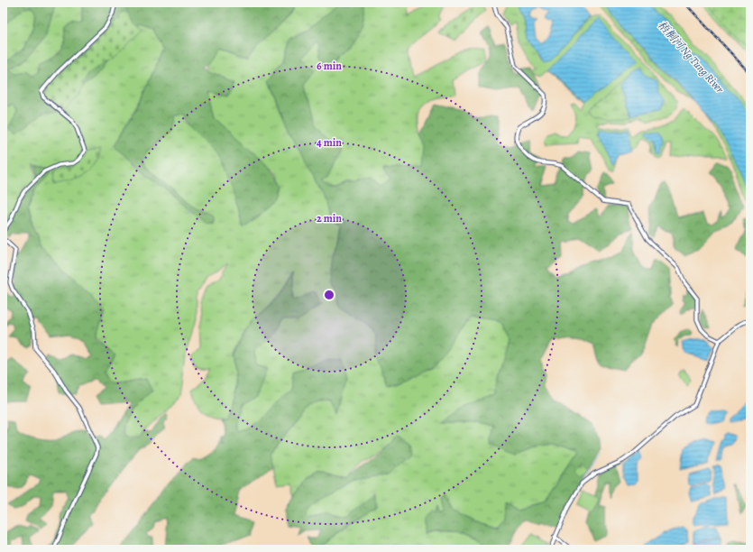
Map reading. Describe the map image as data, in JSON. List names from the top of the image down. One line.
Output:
{"water":["梧桐河 Ng Tung River"],"rings":["6 min","4 min","2 min"]}
